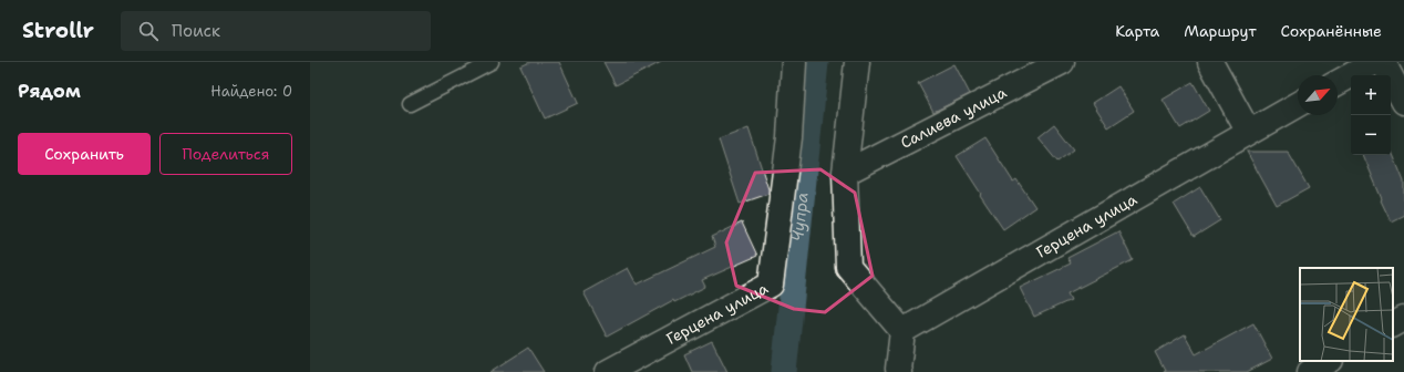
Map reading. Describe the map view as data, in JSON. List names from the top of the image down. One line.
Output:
{"streets":{"street":["Салиева улица","Герцена улица"]},"water":["Чупра"],"north":"top right","page":{"header":"Strollr","search":"Поиск","nav":["Карта","Маршрут","Сохранённые"],"heading":["Рядом","Найдено: 0"],"map_buttons":["+","−"],"buttons":["Сохранить","Поделиться"]}}
